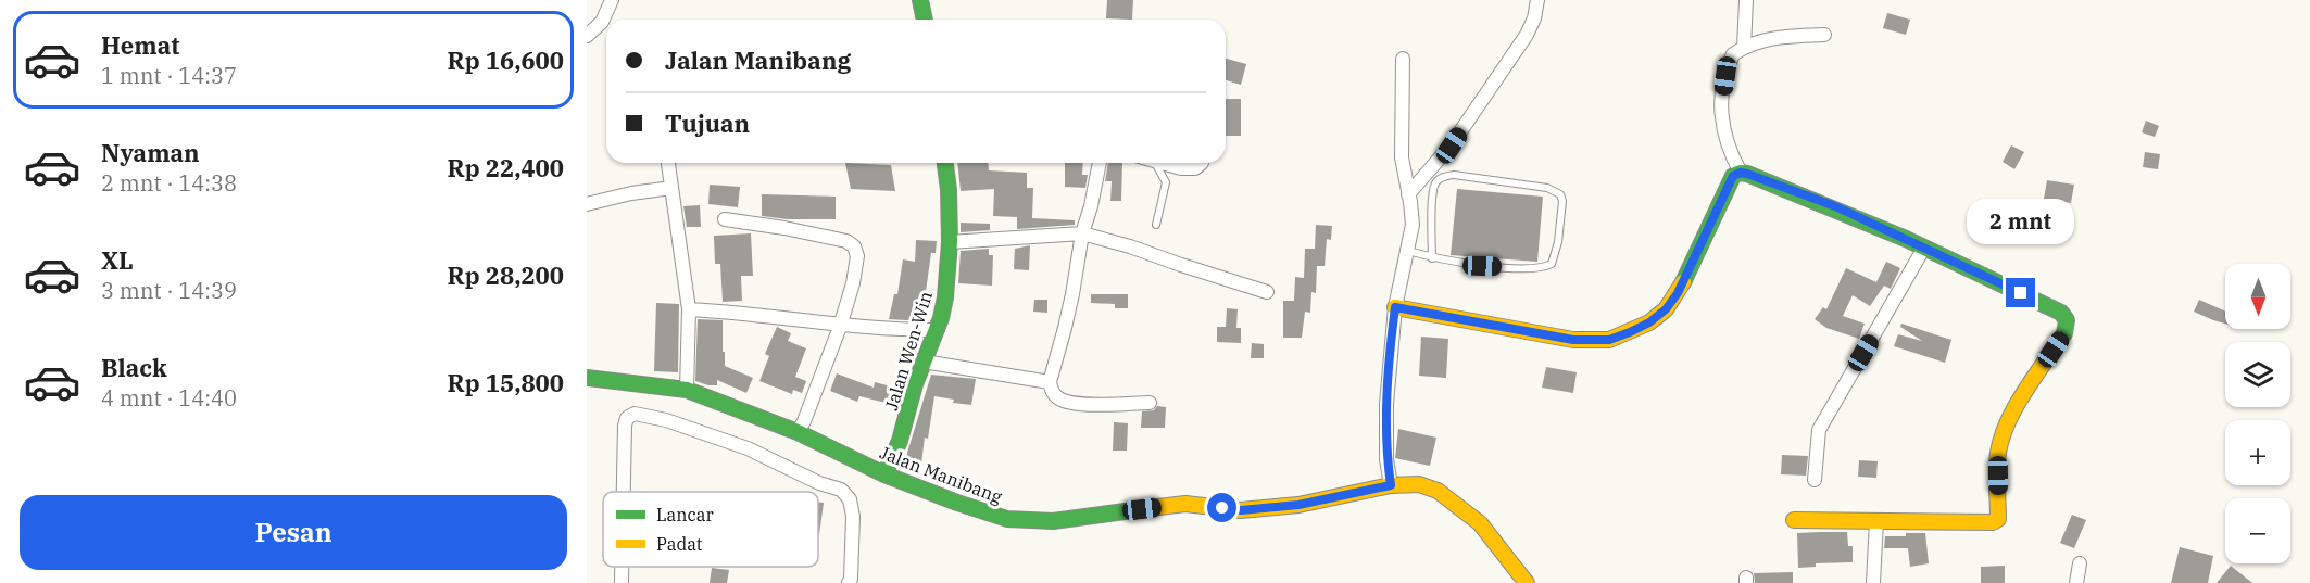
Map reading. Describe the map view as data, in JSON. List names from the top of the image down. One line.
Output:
{"streets":{"street":["Jalan Wen-Win","Jalan Manibang"]},"crossings":[["Jalan Wen-Win","Jalan Manibang"]],"legend":["Lancar","Padat"],"north":"bottom","page":{"list":[{"name":"Hemat","note":"1 mnt · 14:37","value":"Rp 16,600"},{"name":"Nyaman","note":"2 mnt · 14:38","value":"Rp 22,400"},{"name":"XL","note":"3 mnt · 14:39","value":"Rp 28,200"},{"name":"Black","note":"4 mnt · 14:40","value":"Rp 15,800"}],"banner":["Jalan Manibang","Tujuan"],"bubble":"2 mnt","map_buttons":["+","−"],"buttons":"Pesan"}}
